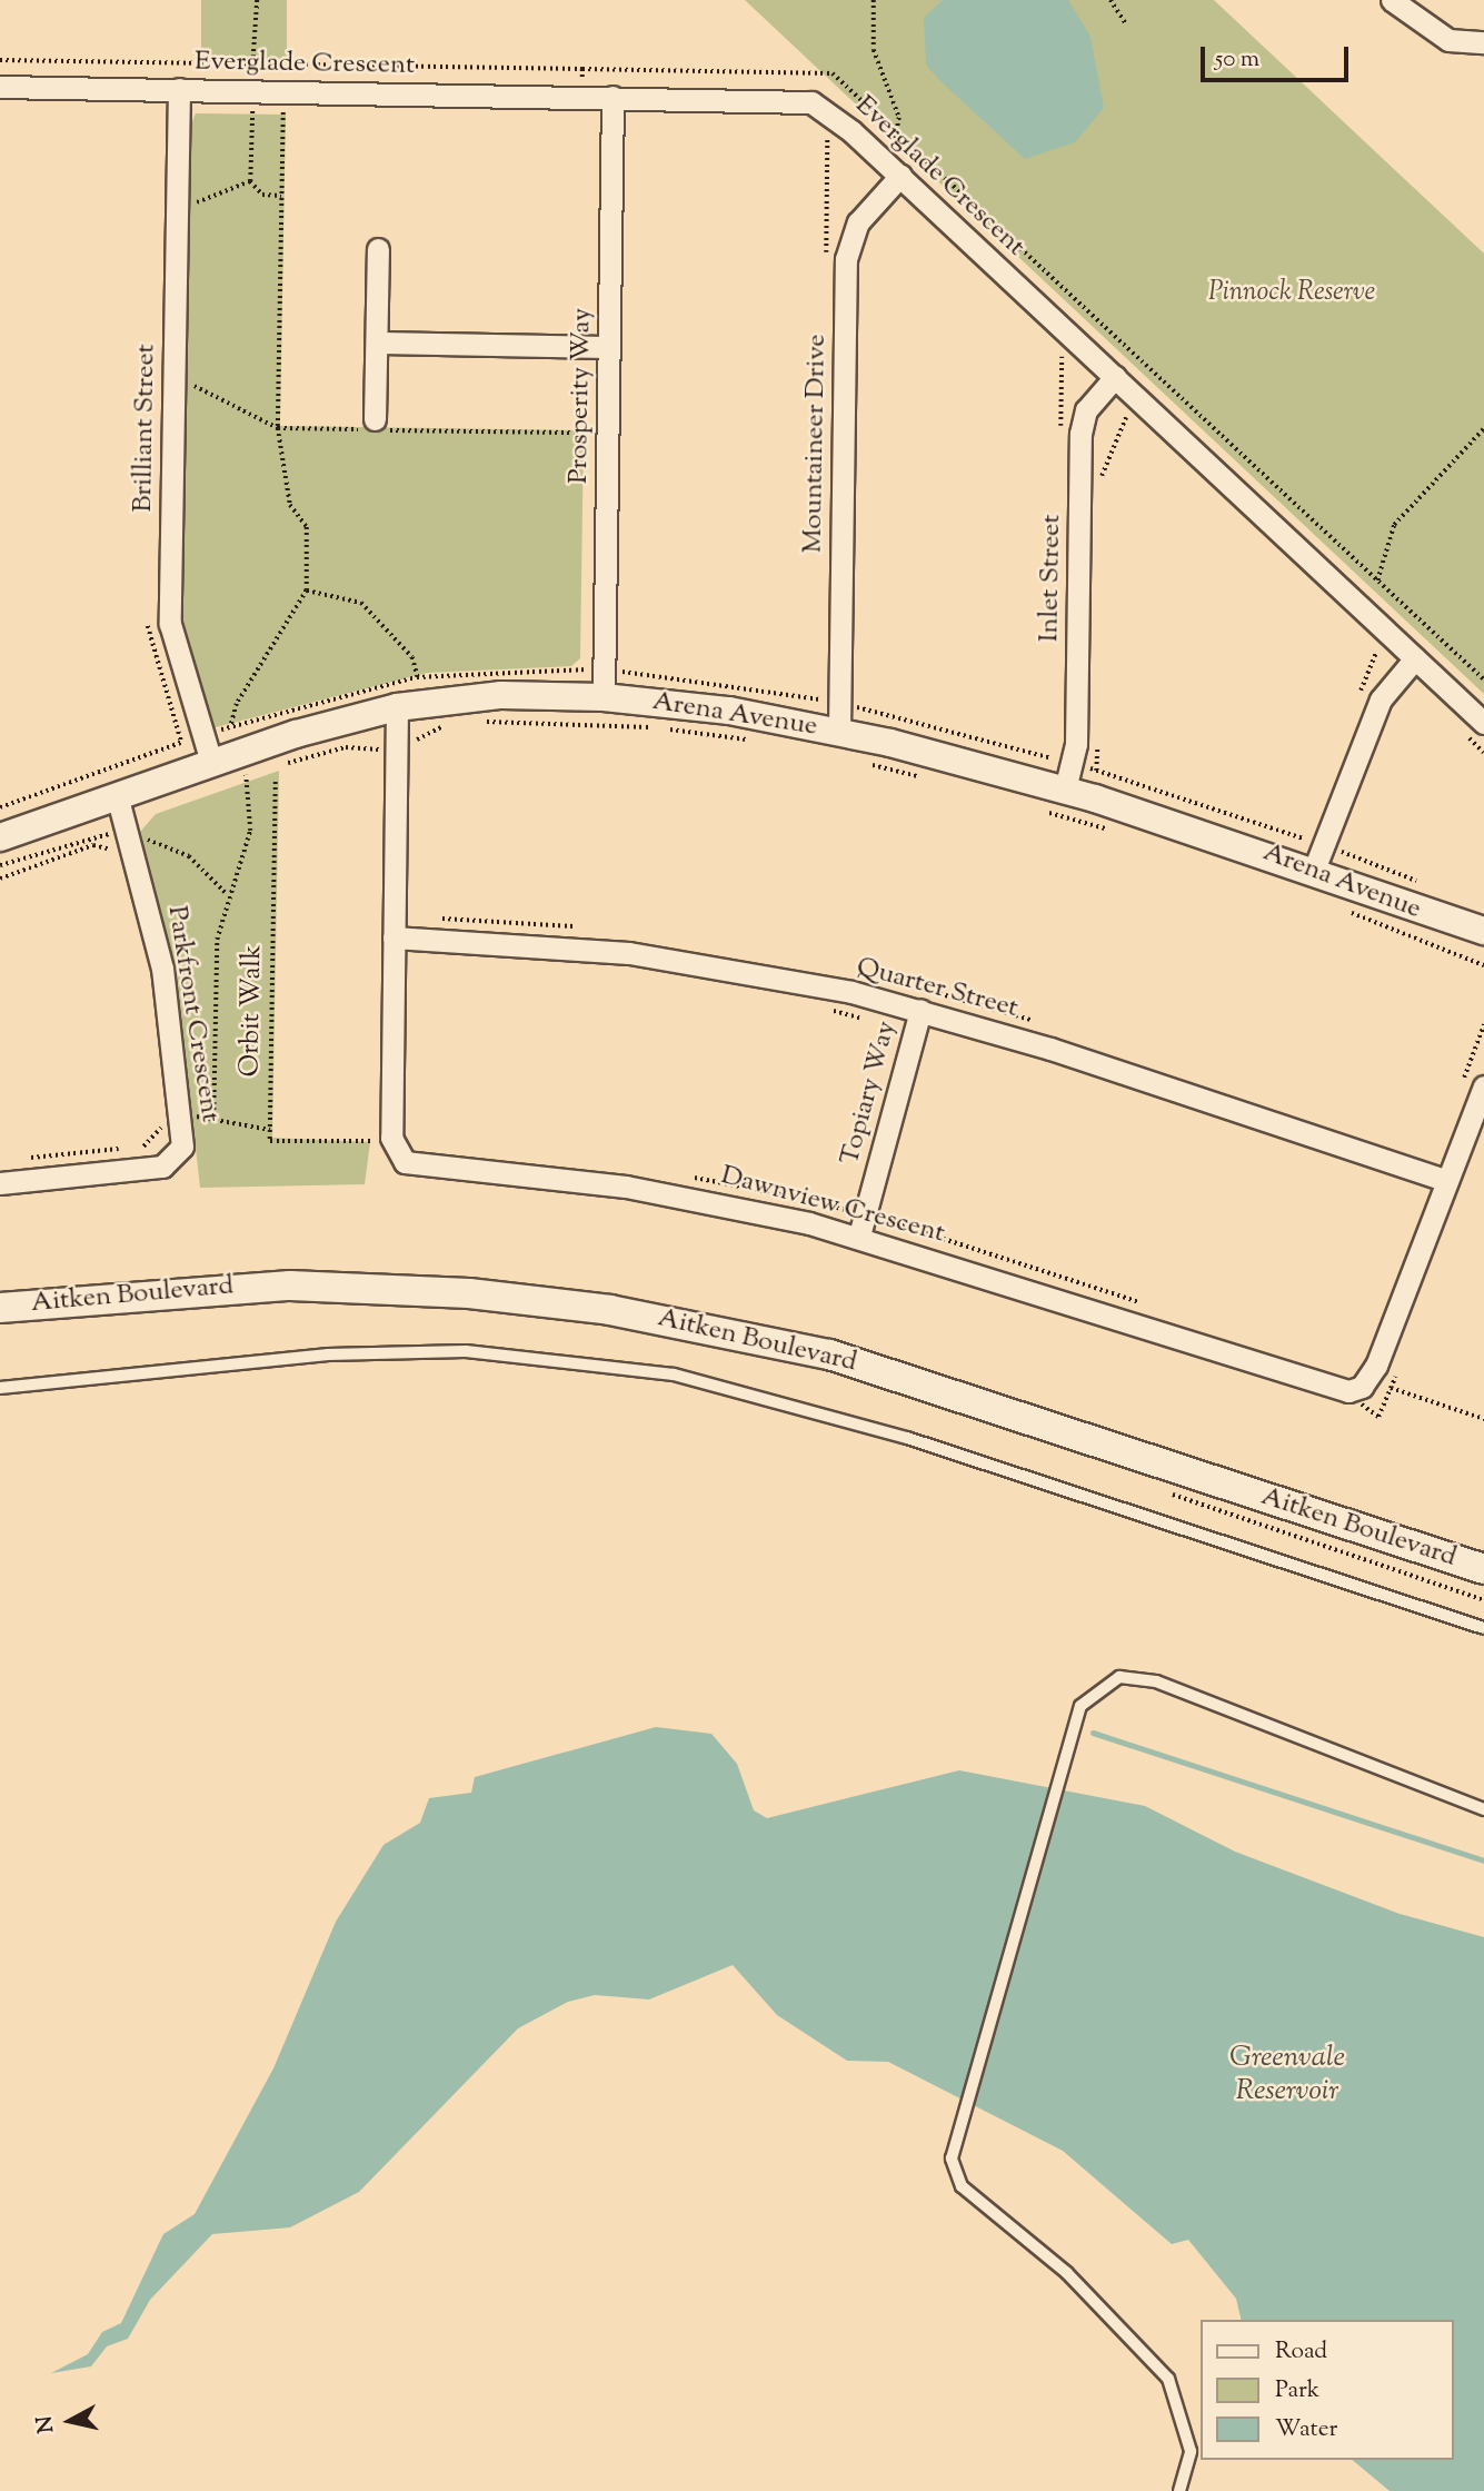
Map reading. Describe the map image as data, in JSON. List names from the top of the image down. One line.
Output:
{"streets":{"main road":["Aitken Boulevard"],"street":["Everglade Crescent","Prosperity Way","Brilliant Street","Mountaineer Drive","Inlet Street","Arena Avenue","Quarter Street","Parkfront Crescent","Topiary Way","Dawnview Crescent"],"path":["Orbit Walk"]},"crossings":[["Everglade Crescent","Prosperity Way"],["Everglade Crescent","Brilliant Street"],["Everglade Crescent","Mountaineer Drive"],["Everglade Crescent","Inlet Street"],["Prosperity Way","Arena Avenue"],["Brilliant Street","Arena Avenue"],["Mountaineer Drive","Arena Avenue"],["Inlet Street","Arena Avenue"],["Arena Avenue","Parkfront Crescent"],["Quarter Street","Topiary Way"],["Quarter Street","Dawnview Crescent"],["Topiary Way","Dawnview Crescent"]],"water":["Greenvale Reservoir"],"parks":["Pinnock Reserve"],"legend":["Road","Park","Water"],"scale_bar":"50 m","north":"left"}
